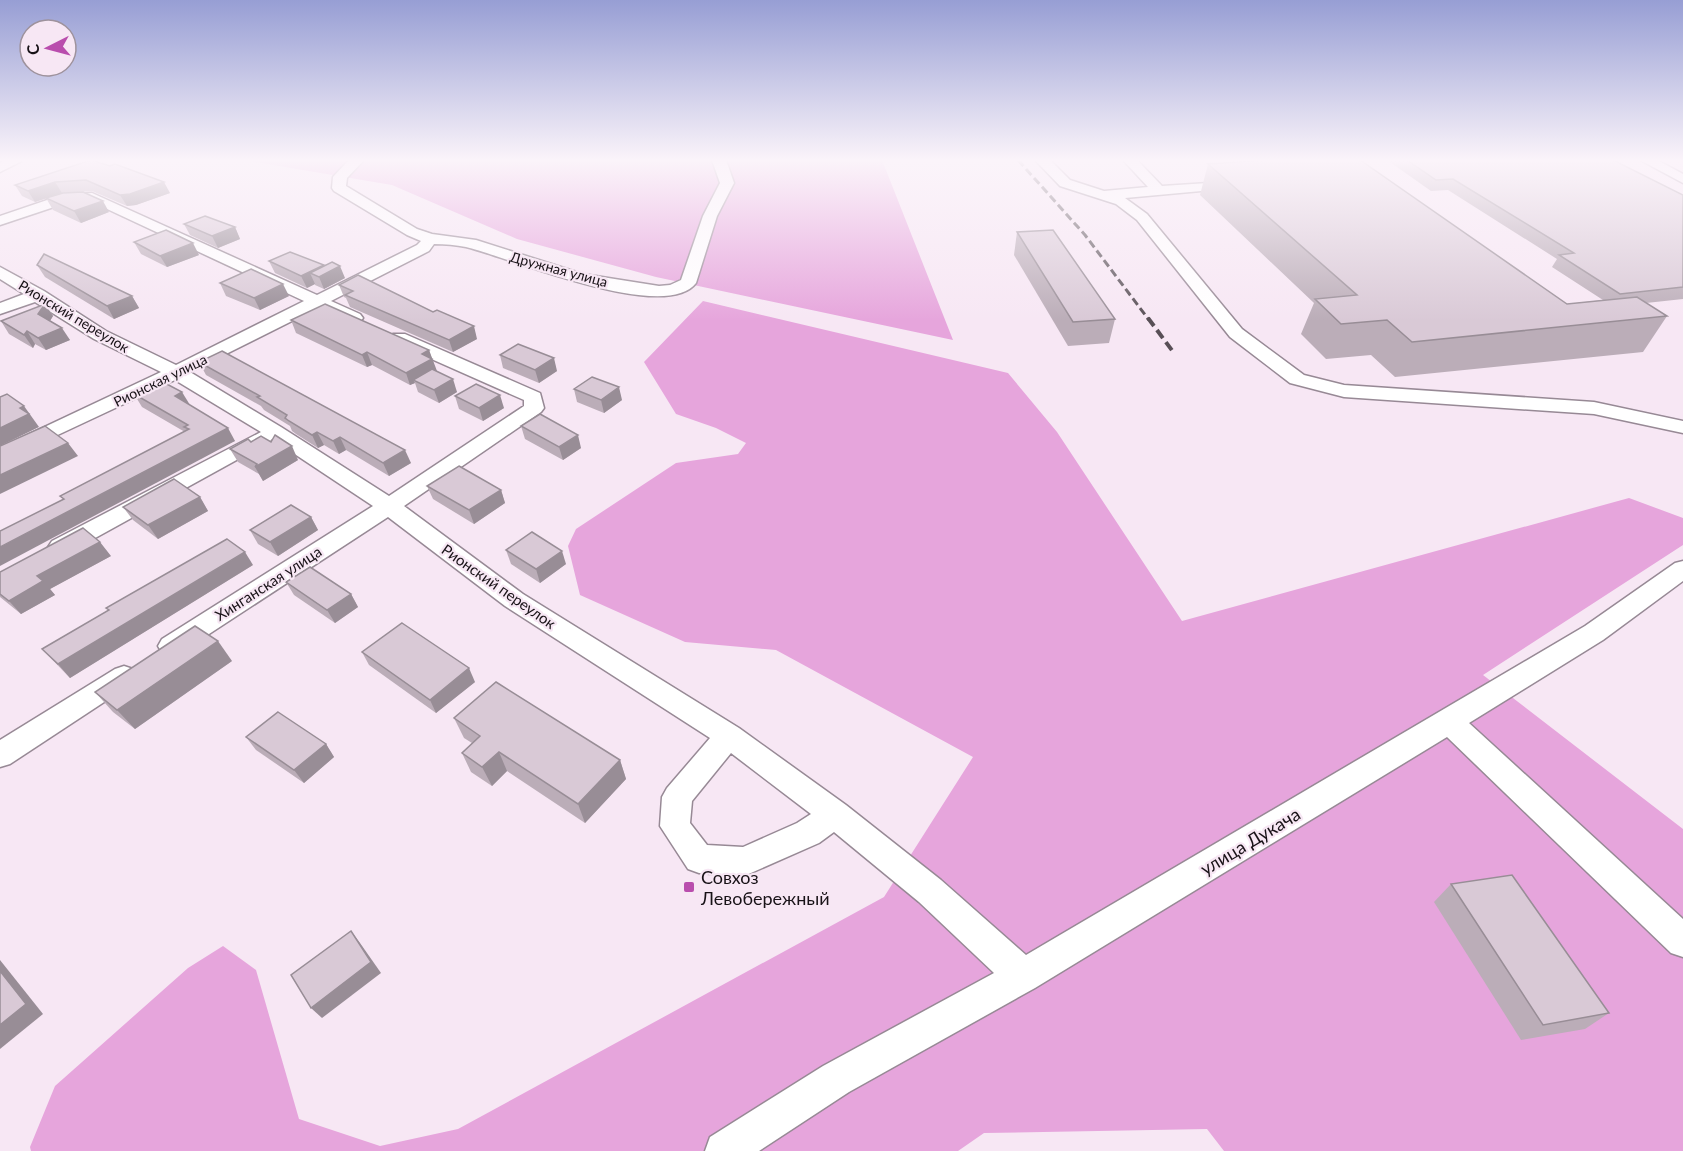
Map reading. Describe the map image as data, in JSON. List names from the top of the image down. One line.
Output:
{"streets":{"street":["Дружная улица","Рионский переулок","Рионская улица","Хинганская улица","улица Дукача"]},"crossings":[["Рионский переулок","Рионская улица"],["Рионский переулок","Хинганская улица"],["Рионская улица","Хинганская улица"]],"places":{"transit":["Совхоз Левобережный"]},"north":"left"}
